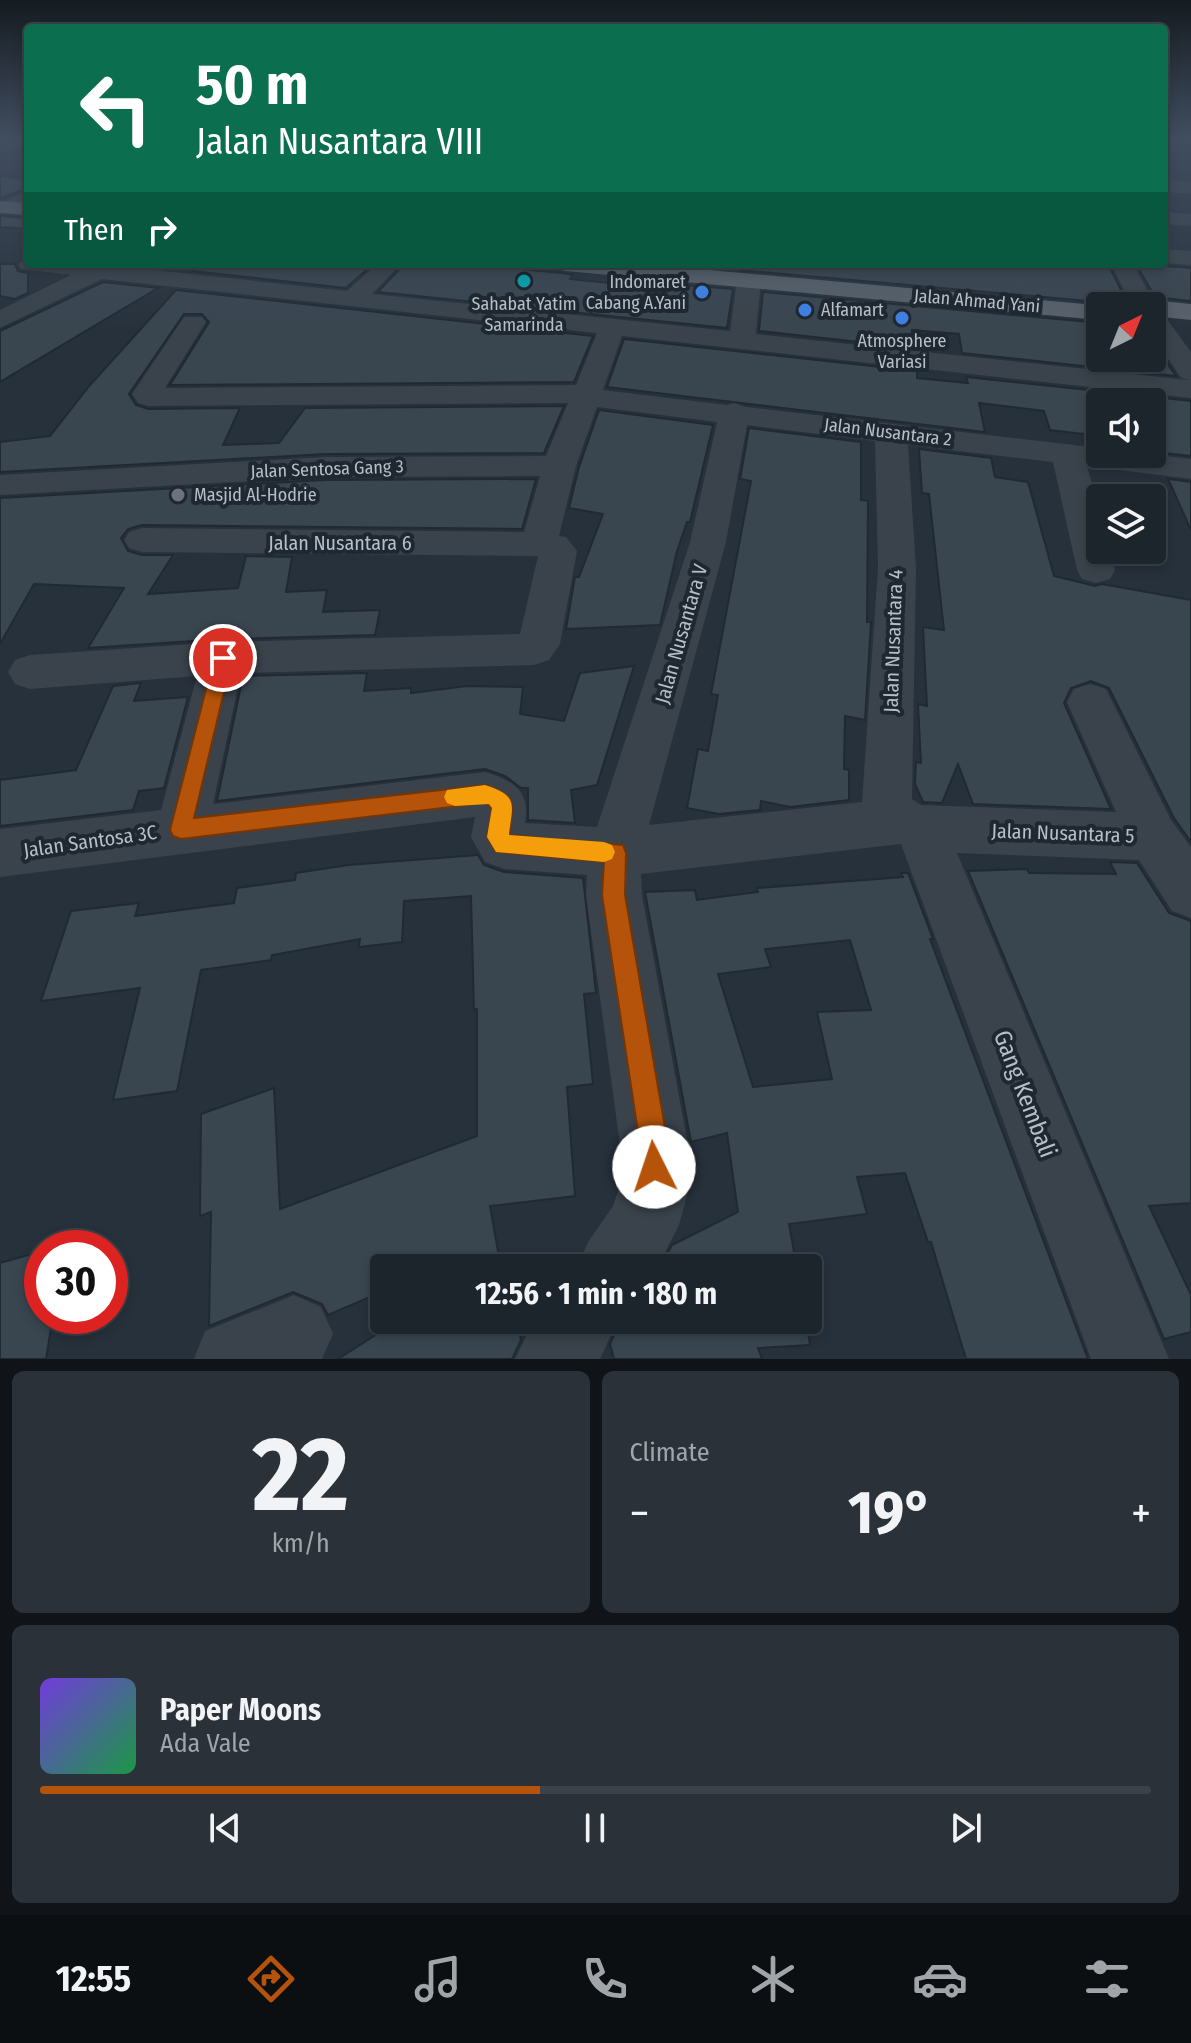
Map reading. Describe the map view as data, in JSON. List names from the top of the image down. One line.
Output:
{"streets":{"main road":["Jalan Ahmad Yani"],"street":["Jalan Nusantara 2","Jalan Sentosa Gang 3","Jalan Nusantara 6","Jalan Nusantara V","Jalan Nusantara 4","Jalan Nusantara 5","Jalan Santosa 3C","Gang Kembali"]},"crossings":[["Jalan Nusantara 2","Jalan Nusantara V"],["Jalan Nusantara 2","Jalan Nusantara 4"],["Jalan Sentosa Gang 3","Jalan Nusantara 6"],["Jalan Nusantara V","Jalan Nusantara 5"],["Jalan Nusantara V","Jalan Santosa 3C"],["Jalan Nusantara 4","Jalan Nusantara 5"],["Jalan Nusantara 4","Gang Kembali"],["Jalan Nusantara 5","Jalan Santosa 3C"],["Jalan Nusantara 5","Gang Kembali"]],"places":["Sahabat Yatim Samarinda","Indomaret Cabang A.Yani","Alfamart","Atmosphere Variasi","Masjid Al-Hodrie"],"north":"top right","page":{"turn":["50 m","Jalan Nusantara VIII"],"then":"Then","limit":"30","trip":"12:56 · 1 min · 180 m","tile":[["22","km/h"],"Climate"],"heat":["−","19°","+"],"song":["Paper Moons","Ada Vale"],"tabs":"12:55"}}
